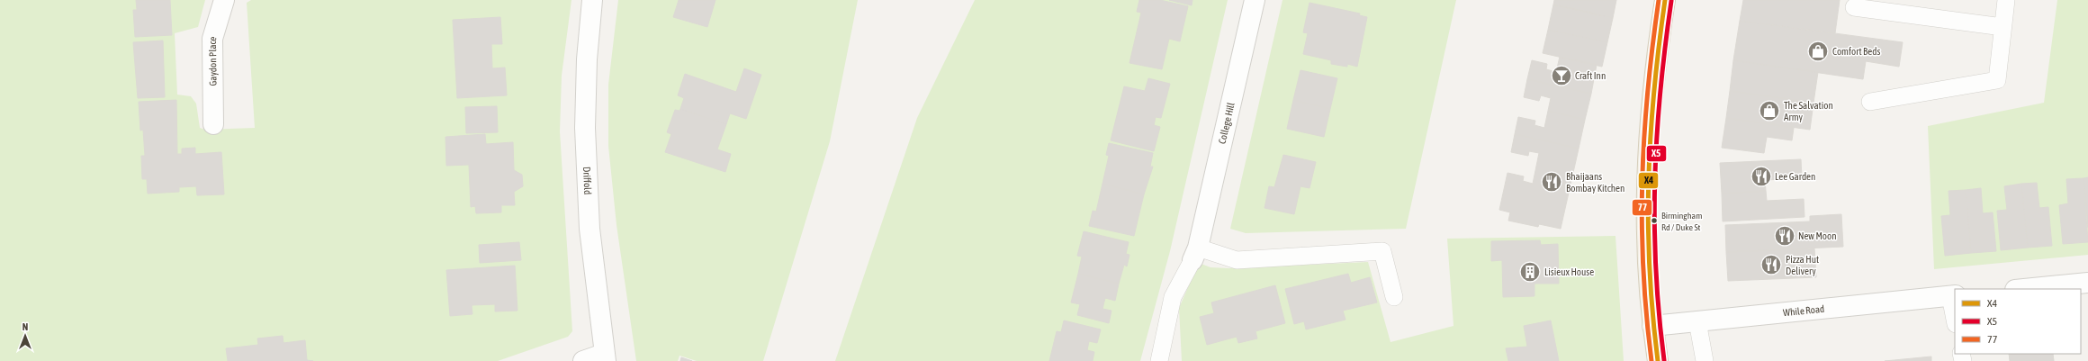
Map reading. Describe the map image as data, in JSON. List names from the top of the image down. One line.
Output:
{"streets":{"street":["Gaydon Place","College Hill","Driffold","While Road"]},"places":{"shop":["Comfort Beds","The Salvation Army"],"bar":["Craft Inn"],"restaurant":["Lee Garden","Bhaijaans Bombay Kitchen","New Moon","Pizza Hut Delivery"],"other":["Birmingham Rd / Duke St"],"building":["Lisieux House"]},"lines":["transit line X4","transit line 77","transit line X5"],"legend":["X4","X5","77"],"north":"top"}
